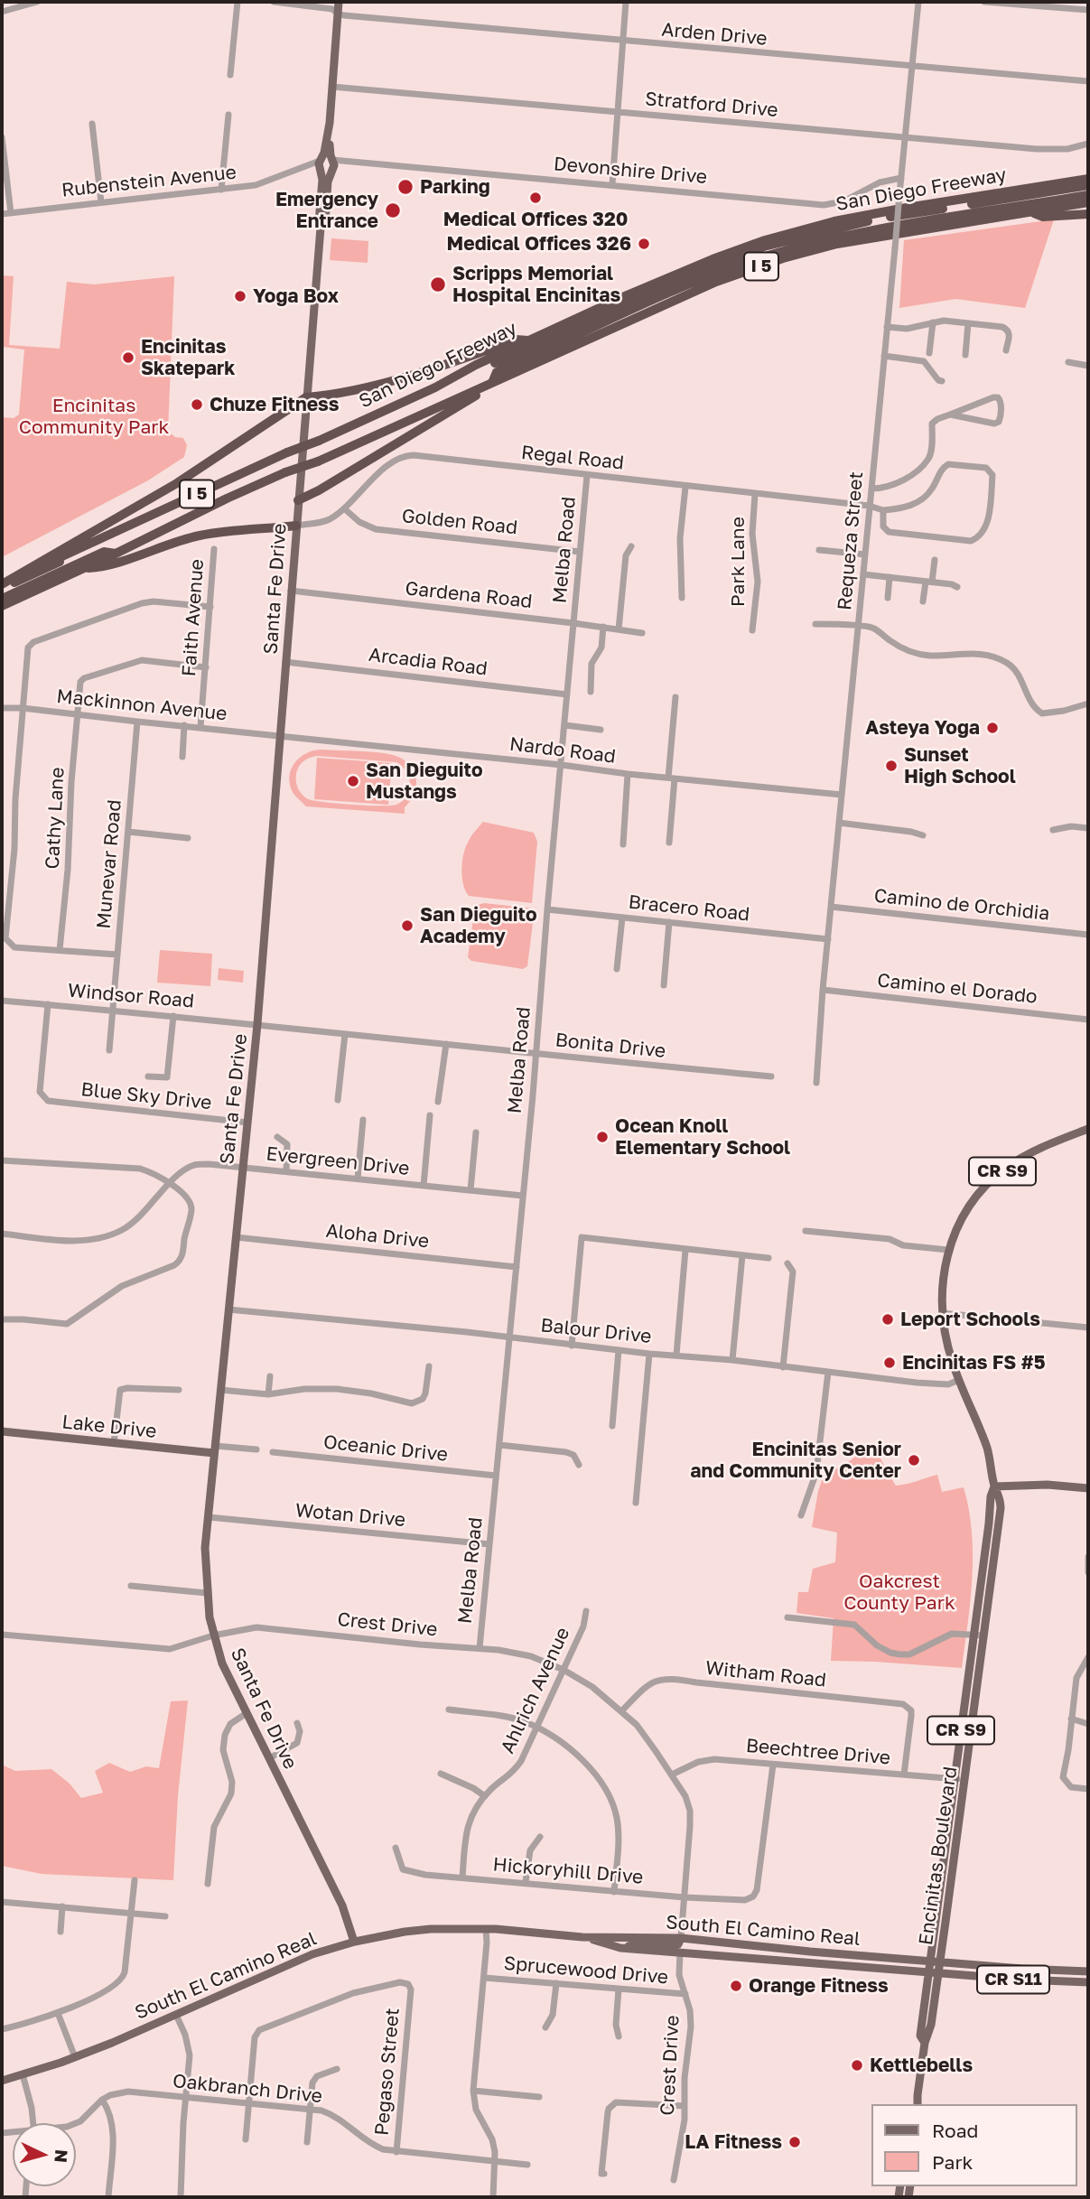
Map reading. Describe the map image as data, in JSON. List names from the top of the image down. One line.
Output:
{"streets":{"highway":["San Diego Freeway","I 5"],"main road":["Santa Fe Drive","CR S9","Lake Drive","Encinitas Boulevard","South El Camino Real","CR S11"],"street":["Arden Drive","Stratford Drive","Devonshire Drive","Rubenstein Avenue","Regal Road","Golden Road","Requeza Street","Melba Road","Park Lane","Gardena Road","Faith Avenue","Arcadia Road","Mackinnon Avenue","Nardo Road","Cathy Lane","Munevar Road","Camino de Orchidia","Bracero Road","Camino el Dorado","Windsor Road","Bonita Drive","Blue Sky Drive","Evergreen Drive","Aloha Drive","Balour Drive","Oceanic Drive","Wotan Drive","Crest Drive","Witham Road","Ahlrich Avenue","Beechtree Drive","Hickoryhill Drive","Sprucewood Drive","Pegaso Street","Oakbranch Drive"]},"crossings":[["Arden Drive","Requeza Street"],["Arden Drive","Santa Fe Drive"],["Stratford Drive","Requeza Street"],["Stratford Drive","Santa Fe Drive"],["Devonshire Drive","Rubenstein Avenue"],["Devonshire Drive","Requeza Street"],["Devonshire Drive","Santa Fe Drive"],["Rubenstein Avenue","Santa Fe Drive"],["Regal Road","Golden Road"],["Regal Road","Requeza Street"],["Regal Road","Melba Road"],["Regal Road","Park Lane"],["Regal Road","Santa Fe Drive"],["Golden Road","Melba Road"],["Requeza Street","Nardo Road"],["Requeza Street","Camino de Orchidia"],["Requeza Street","Bracero Road"],["Requeza Street","Camino el Dorado"],["Melba Road","Gardena Road"],["Melba Road","Arcadia Road"],["Melba Road","Nardo Road"],["Melba Road","Bracero Road"],["Melba Road","Bonita Drive"],["Melba Road","Evergreen Drive"],["Melba Road","Aloha Drive"],["Melba Road","Balour Drive"],["Melba Road","Oceanic Drive"],["Melba Road","Wotan Drive"],["Melba Road","Crest Drive"],["Santa Fe Drive","Gardena Road"],["Santa Fe Drive","Arcadia Road"],["Santa Fe Drive","Mackinnon Avenue"],["Santa Fe Drive","Nardo Road"],["Santa Fe Drive","Windsor Road"],["Santa Fe Drive","Bonita Drive"],["Santa Fe Drive","Blue Sky Drive"],["Santa Fe Drive","Evergreen Drive"],["Santa Fe Drive","Aloha Drive"],["Santa Fe Drive","Balour Drive"],["Santa Fe Drive","Lake Drive"],["Santa Fe Drive","Wotan Drive"],["Santa Fe Drive","Crest Drive"],["Santa Fe Drive","South El Camino Real"],["Faith Avenue","Mackinnon Avenue"],["Faith Avenue","Cathy Lane"],["Mackinnon Avenue","Nardo Road"],["Mackinnon Avenue","Cathy Lane"],["Mackinnon Avenue","Munevar Road"],["Munevar Road","Windsor Road"],["Windsor Road","Bonita Drive"],["Windsor Road","Blue Sky Drive"],["Balour Drive","Encinitas Boulevard"],["Crest Drive","Witham Road"],["Crest Drive","Ahlrich Avenue"],["Crest Drive","Beechtree Drive"],["Crest Drive","Hickoryhill Drive"],["Crest Drive","South El Camino Real"],["Crest Drive","Sprucewood Drive"],["Witham Road","Beechtree Drive"],["Ahlrich Avenue","Hickoryhill Drive"],["Beechtree Drive","Encinitas Boulevard"],["Beechtree Drive","Hickoryhill Drive"],["Encinitas Boulevard","South El Camino Real"],["Encinitas Boulevard","CR S11"],["South El Camino Real","CR S11"],["Pegaso Street","Oakbranch Drive"]],"parks":["Encinitas Community Park","Oakcrest County Park"],"places":["Parking","Medical Offices 320","Emergency Entrance","Medical Offices 326","Scripps Memorial Hospital Encinitas","Yoga Box","Encinitas Skatepark","Chuze Fitness","Asteya Yoga","Sunset High School","San Dieguito Mustangs","San Dieguito Academy","Ocean Knoll Elementary School","Leport Schools","Encinitas FS #5","Encinitas Senior and Community Center","Orange Fitness","Kettlebells","LA Fitness"],"legend":["Road","Park"],"north":"right"}
